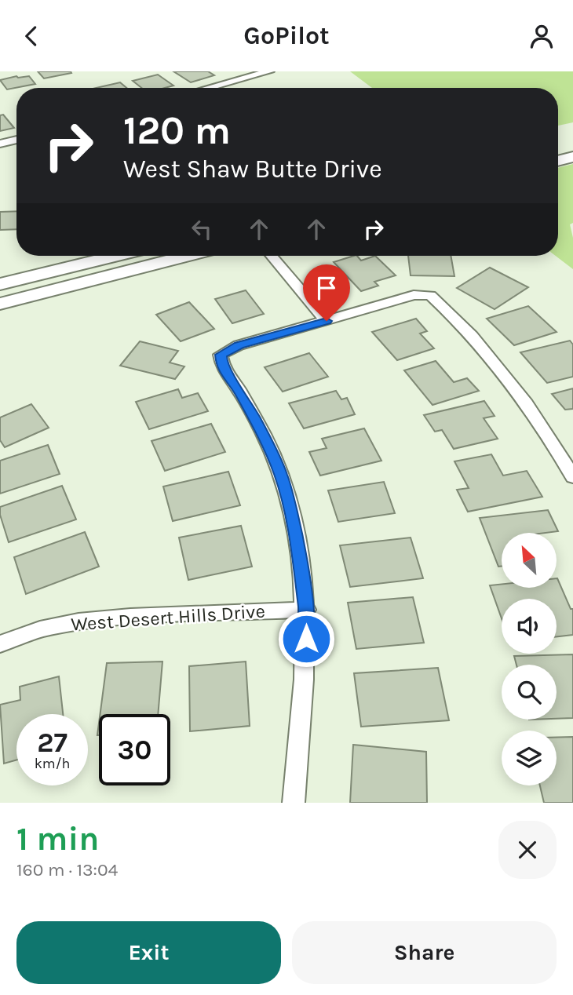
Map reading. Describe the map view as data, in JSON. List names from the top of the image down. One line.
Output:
{"streets":{"street":["West Desert Hills Drive"]},"north":"top left","page":{"header":"GoPilot","turn":["120 m","West Shaw Butte Drive"],"speed":"27 km/h","limit":"30","heading":["1 min","160 m · 13:04"],"buttons":["Exit","Share"]}}
